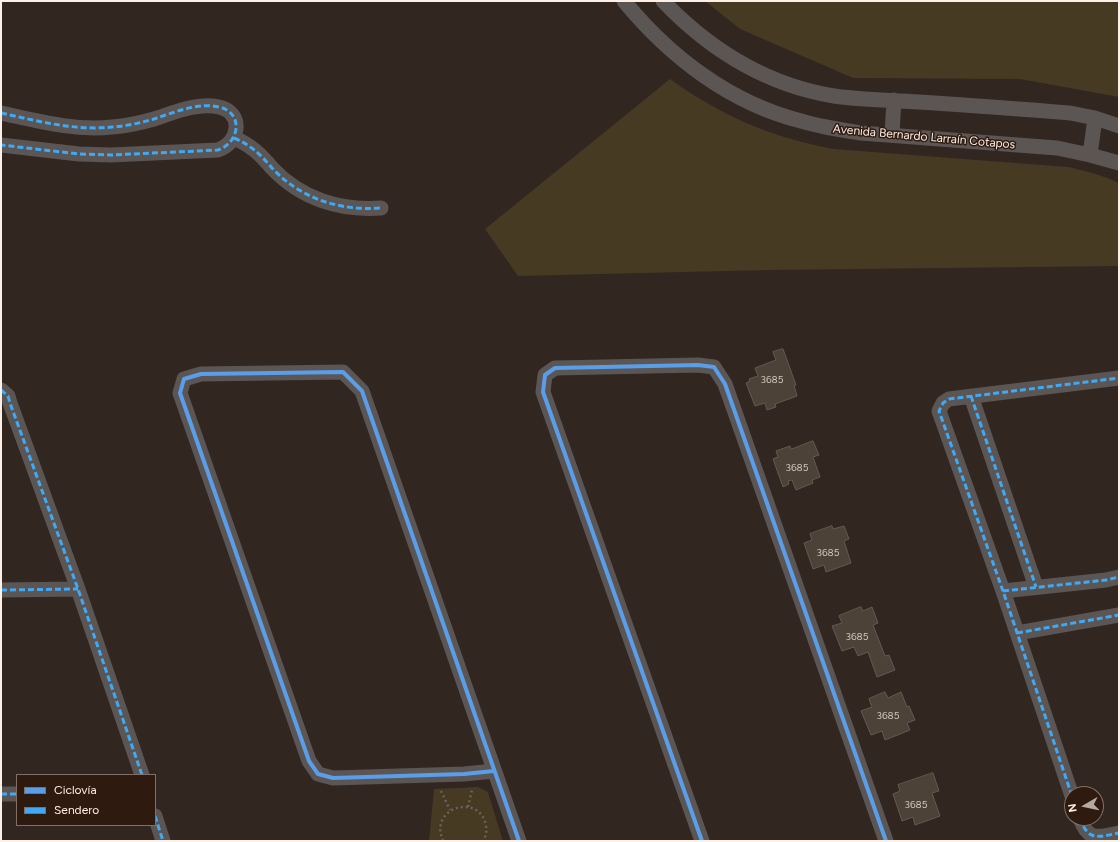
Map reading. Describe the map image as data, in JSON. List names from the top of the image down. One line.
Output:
{"streets":{"street":["Avenida Bernardo Larraín Cotapos"]},"house_numbers":["3685","3685","3685","3685","3685","3685"],"legend":["Ciclovía","Sendero"],"north":"left"}
